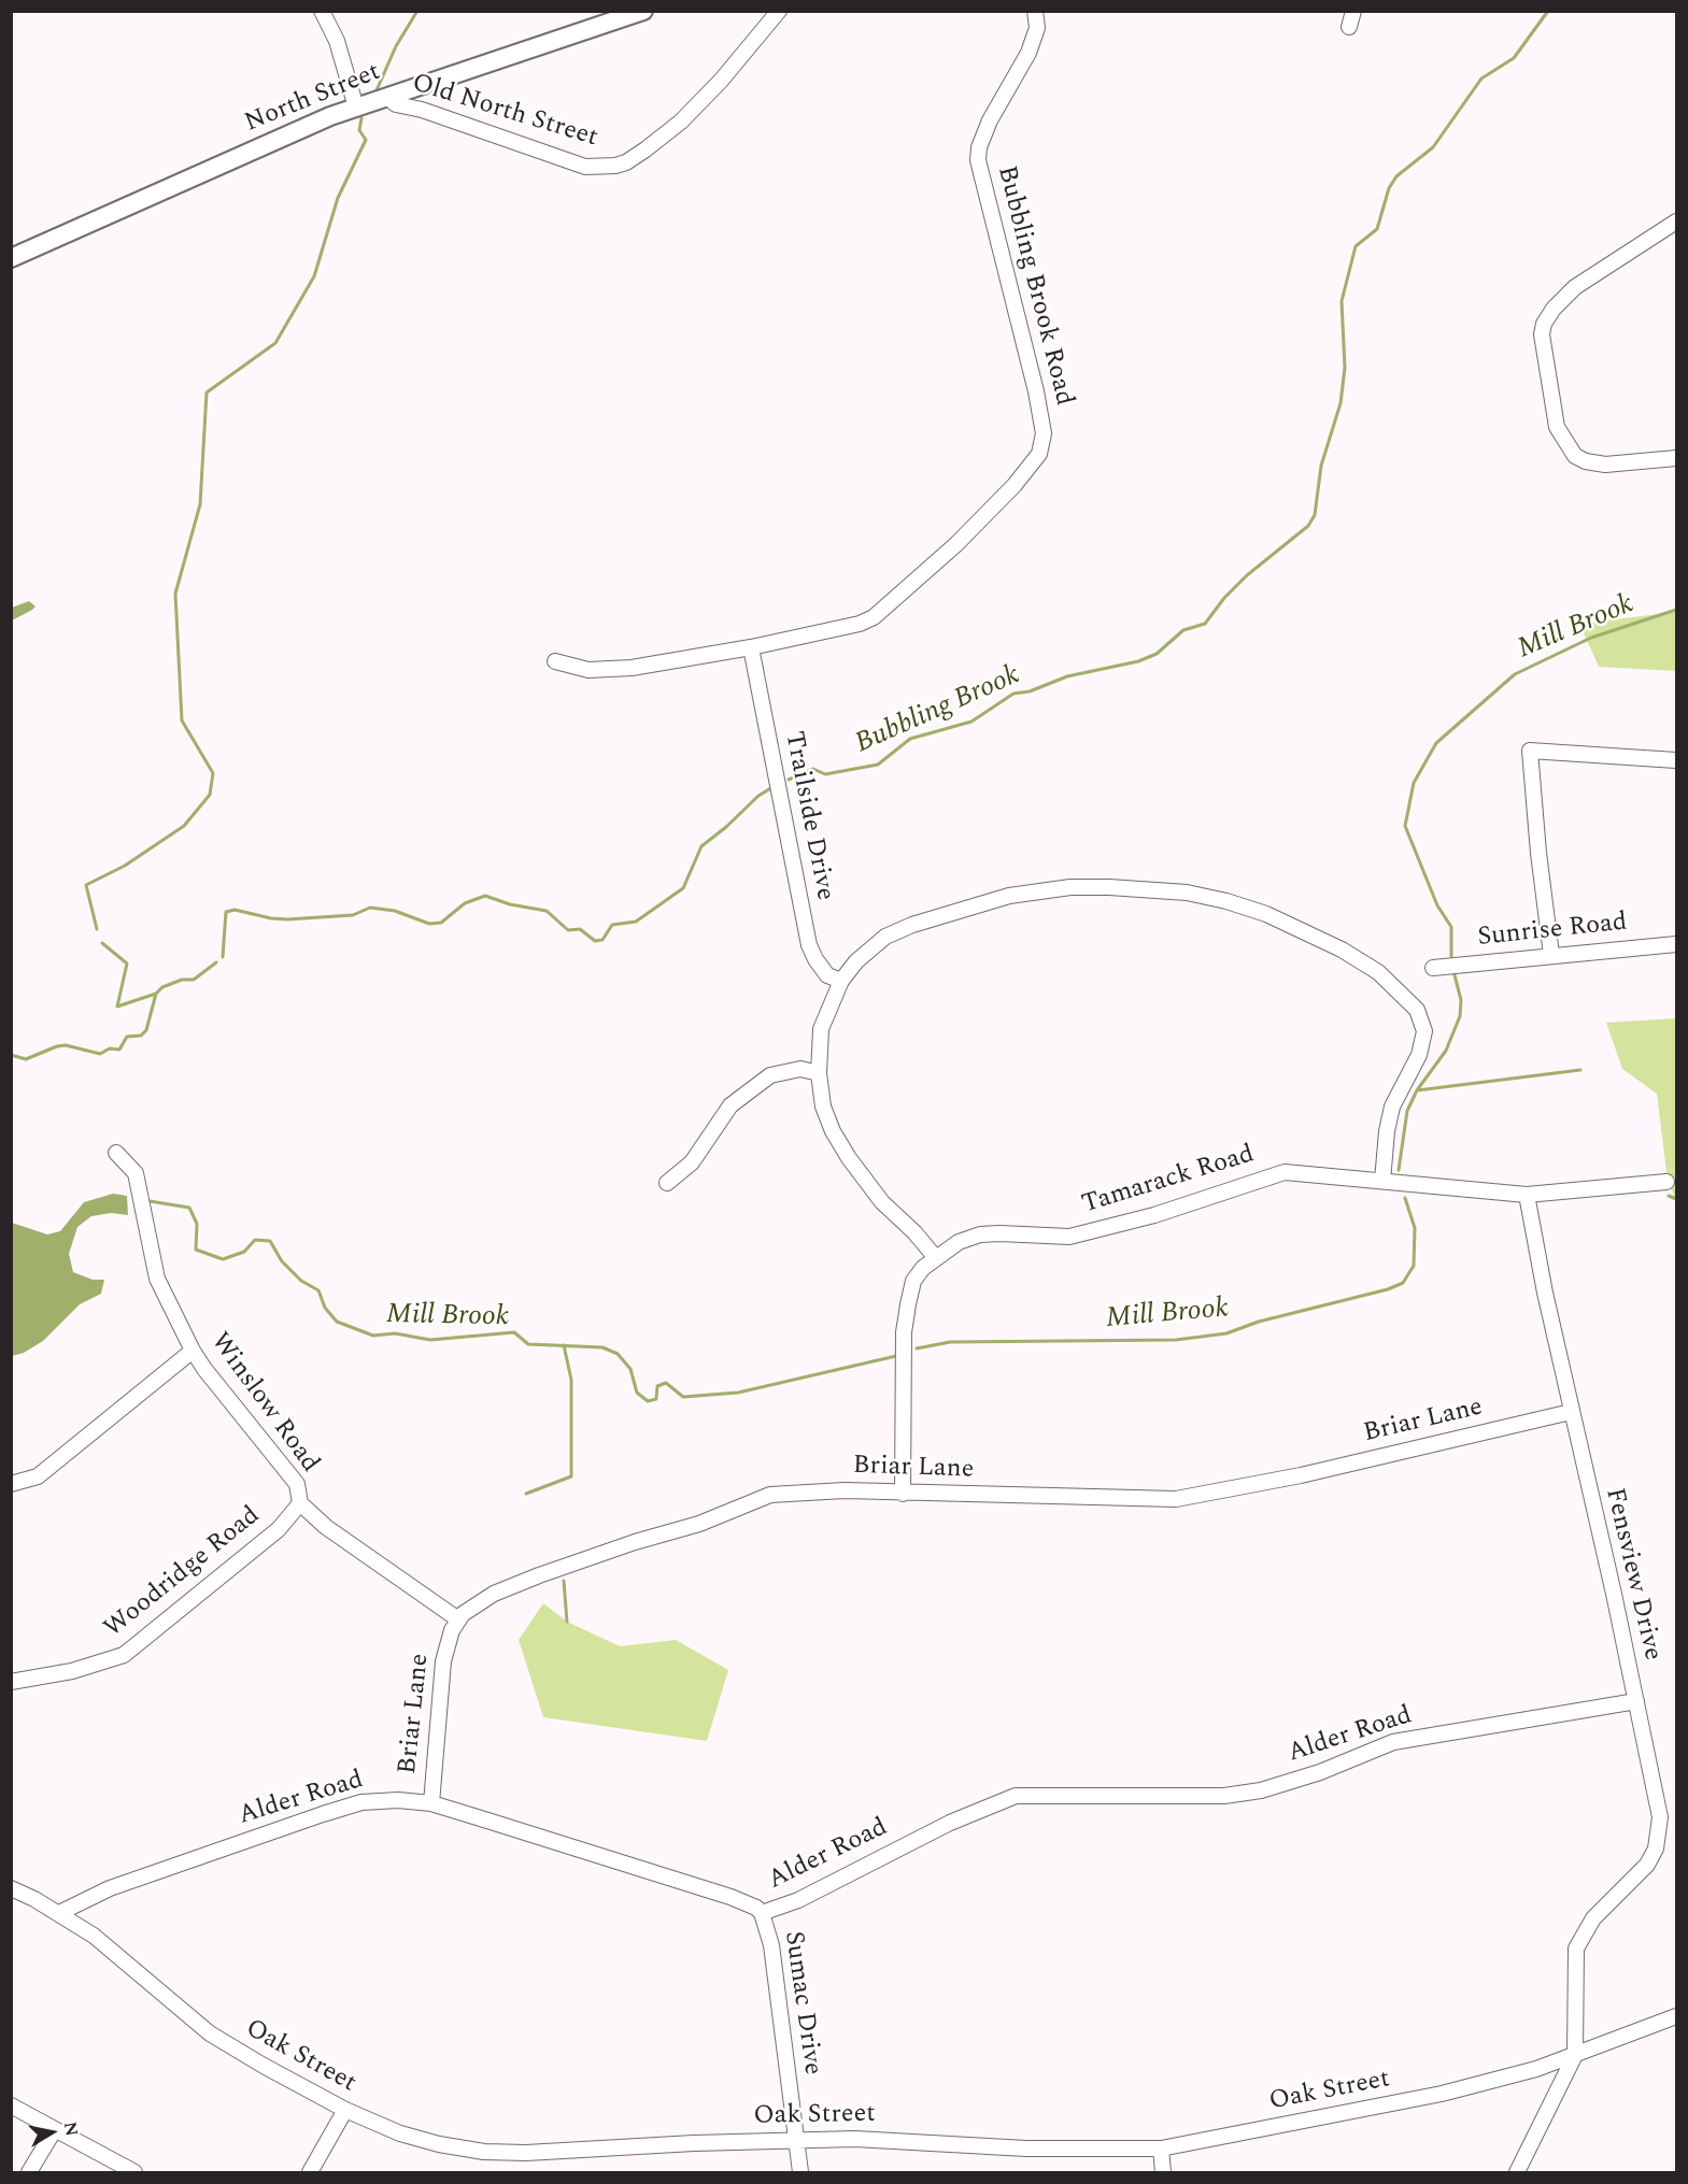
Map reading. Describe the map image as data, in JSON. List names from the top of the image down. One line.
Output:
{"streets":{"main road":["North Street"],"street":["Old North Street","Bubbling Brook Road","Trailside Drive","Sunrise Road","Tamarack Road","Winslow Road","Briar Lane","Woodridge Road","Fensview Drive","Alder Road","Sumac Drive","Oak Street"]},"crossings":[["North Street","Old North Street"],["Bubbling Brook Road","Trailside Drive"],["Tamarack Road","Briar Lane"],["Tamarack Road","Fensview Drive"],["Winslow Road","Briar Lane"],["Winslow Road","Woodridge Road"],["Briar Lane","Fensview Drive"],["Briar Lane","Alder Road"],["Fensview Drive","Alder Road"],["Fensview Drive","Oak Street"],["Alder Road","Sumac Drive"],["Alder Road","Oak Street"],["Sumac Drive","Oak Street"]],"water":["Mill Brook","Bubbling Brook"],"north":"right"}
